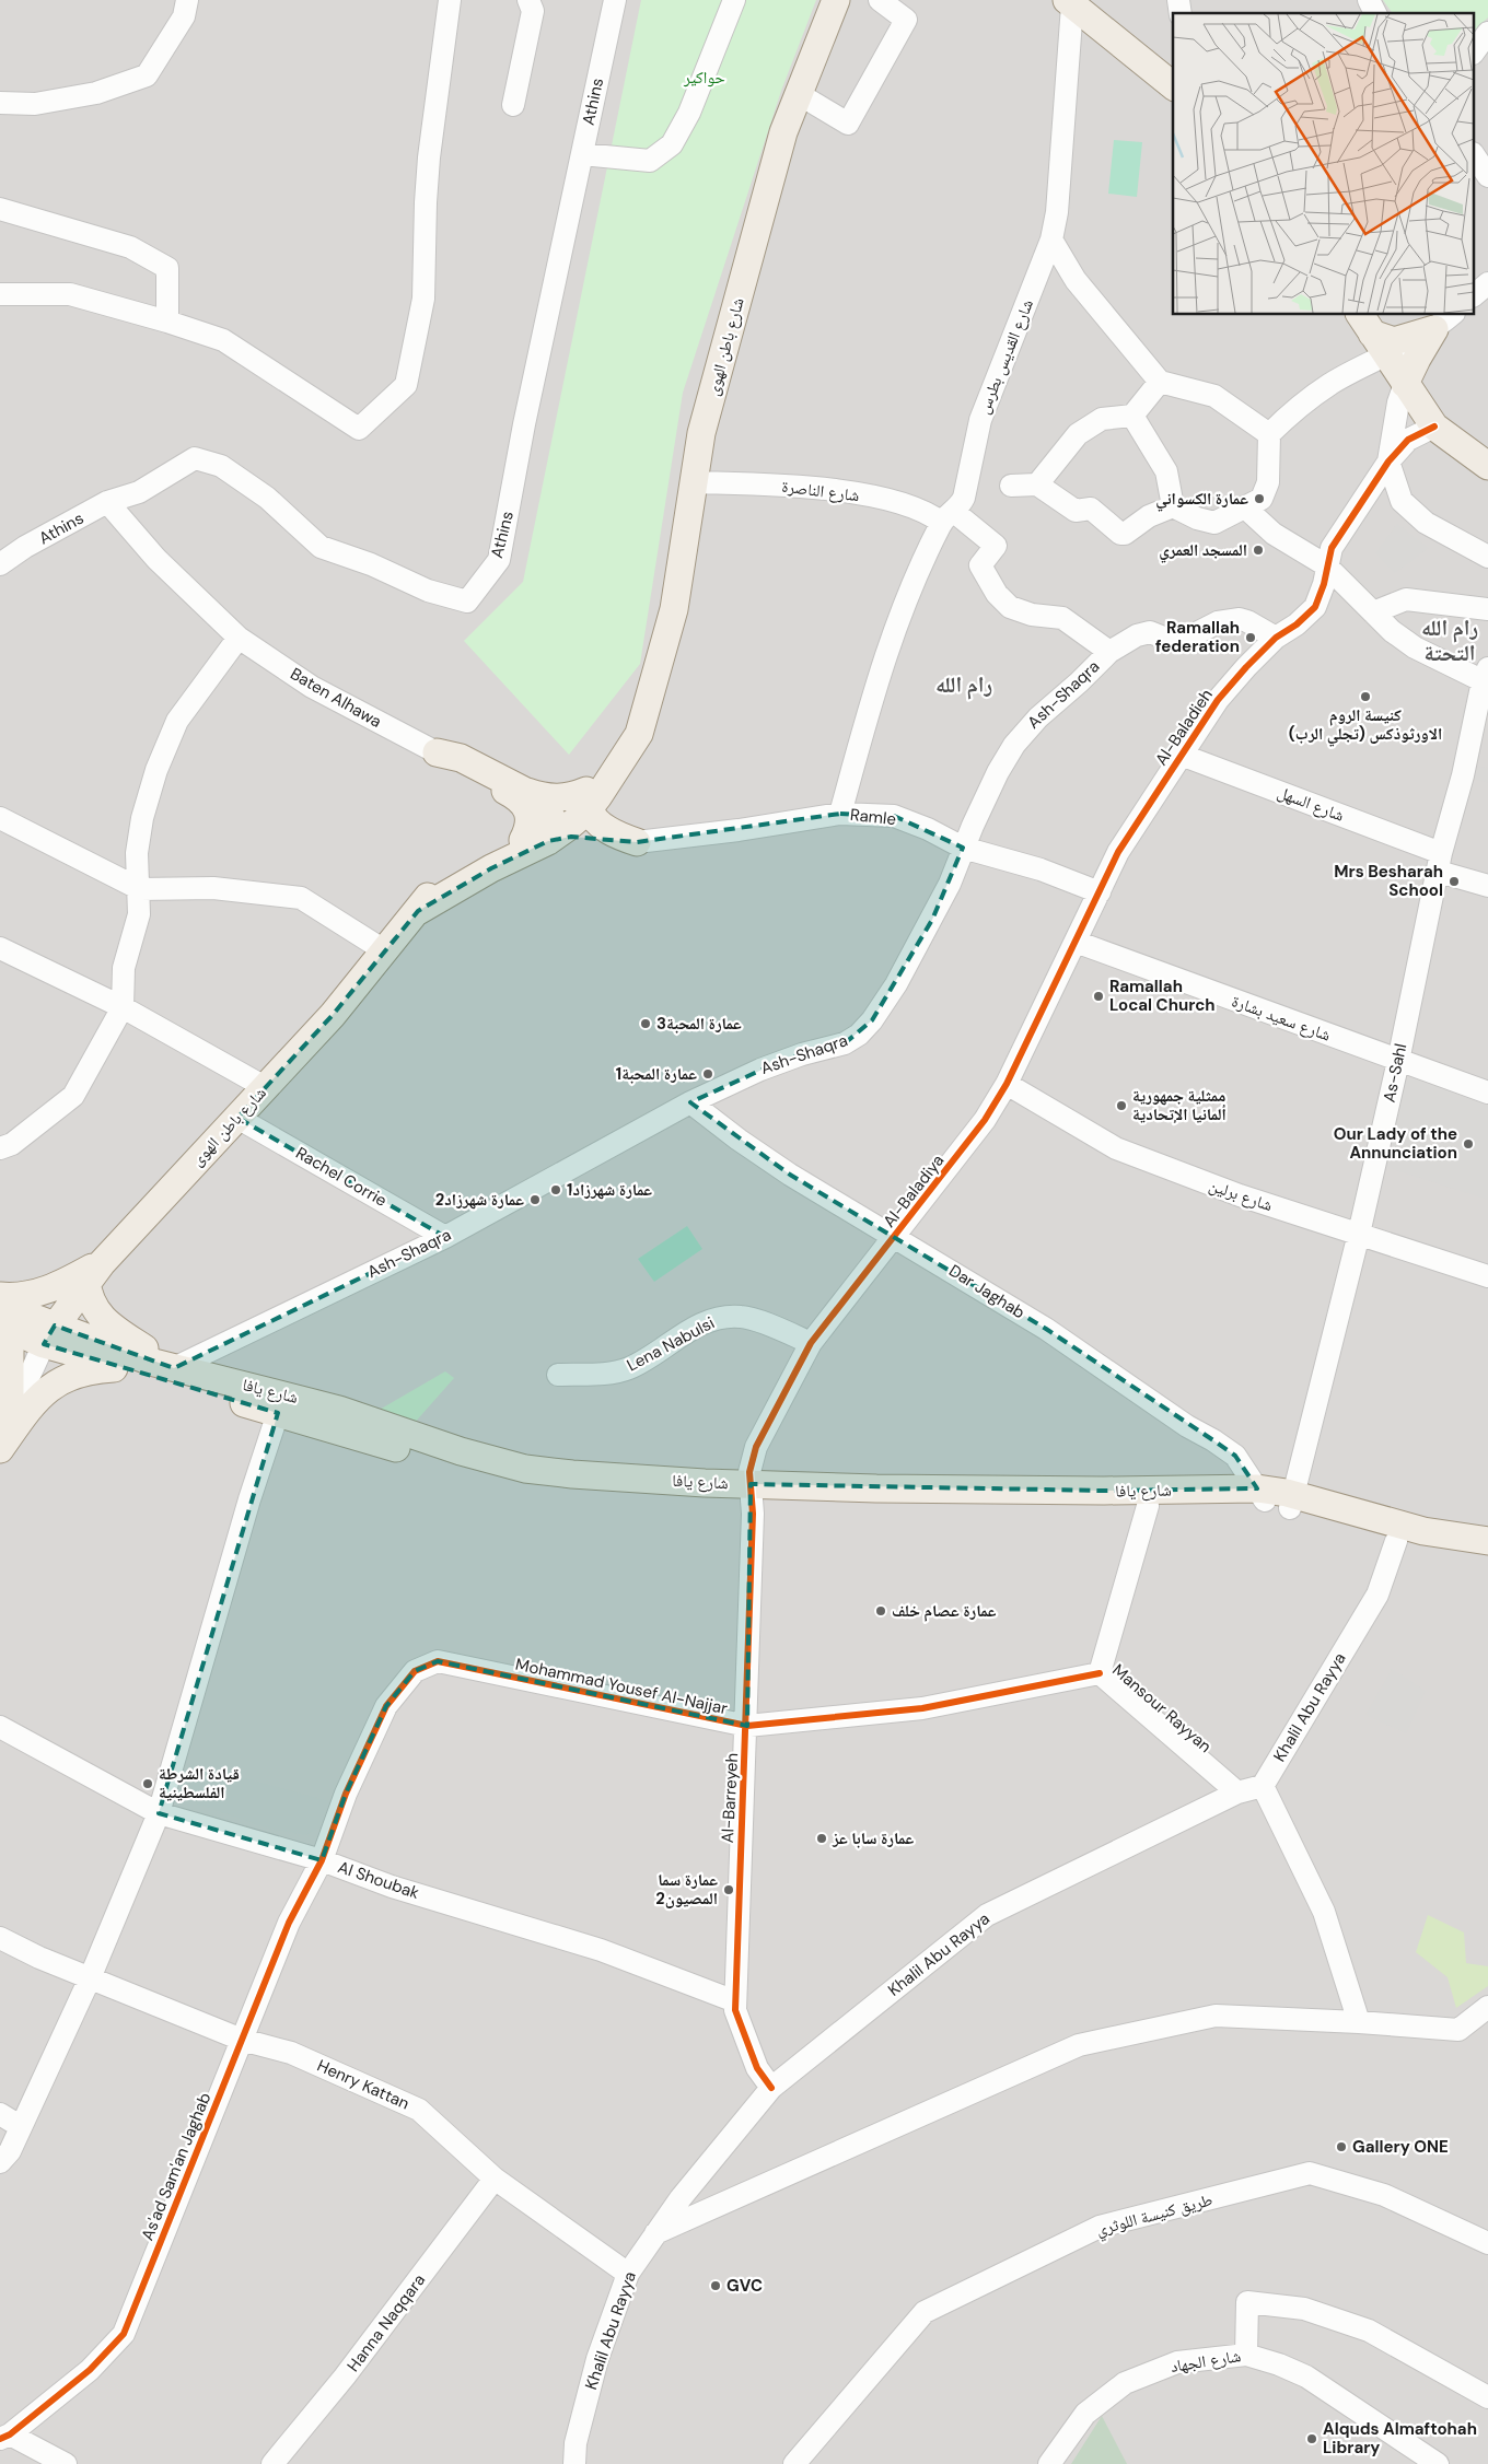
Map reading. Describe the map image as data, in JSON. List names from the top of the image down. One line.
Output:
{"streets":{"main road":["شارع باطن الهوى","شارع يافا"],"street":["Athins","شارع القديس بطرس","شارع الناصرة","Ash-Shaqra","Baten Alhawa","Al-Baladieh","شارع السهل","Ramle","شارع سعيد بشارة","As-Sahl","Rachel Corrie","Al-Baladiya","شارع برلين","Dar Jaghab","Lena Nabulsi","Mohammad Yousef Al-Najjar","Khalil Abu Rayya","Mansour Rayyan","Al-Barreyeh","Al Shoubak","Henry Kattan","As'ad Sam'an Jaghab","طريق كنيسة اللوثري","Hanna Naqqara","شارع الجهاد"]},"crossings":[["Athins","Baten Alhawa"],["شارع باطن الهوى","شارع الناصرة"],["شارع باطن الهوى","Rachel Corrie"],["شارع باطن الهوى","شارع يافا"],["شارع القديس بطرس","شارع الناصرة"],["شارع القديس بطرس","Ramle"],["شارع الناصرة","Ash-Shaqra"],["Ash-Shaqra","Al-Baladieh"],["Ash-Shaqra","Ramle"],["Ash-Shaqra","Rachel Corrie"],["Ash-Shaqra","Dar Jaghab"],["Ash-Shaqra","شارع يافا"],["Al-Baladieh","شارع السهل"],["Al-Baladieh","Ramle"],["Al-Baladieh","Al-Baladiya"],["شارع السهل","As-Sahl"],["Ramle","Al-Baladiya"],["شارع سعيد بشارة","As-Sahl"],["شارع سعيد بشارة","Al-Baladiya"],["As-Sahl","شارع برلين"],["As-Sahl","Dar Jaghab"],["As-Sahl","شارع يافا"],["Al-Baladiya","شارع برلين"],["Al-Baladiya","Dar Jaghab"],["Al-Baladiya","Lena Nabulsi"],["Al-Baladiya","شارع يافا"],["Al-Baladiya","Al-Barreyeh"],["Dar Jaghab","شارع يافا"],["شارع يافا","Khalil Abu Rayya"],["شارع يافا","Mansour Rayyan"],["شارع يافا","Al-Barreyeh"],["Mohammad Yousef Al-Najjar","Mansour Rayyan"],["Mohammad Yousef Al-Najjar","Al-Barreyeh"],["Mohammad Yousef Al-Najjar","Al Shoubak"],["Mohammad Yousef Al-Najjar","As'ad Sam'an Jaghab"],["Khalil Abu Rayya","Mansour Rayyan"],["Khalil Abu Rayya","Al-Barreyeh"],["Khalil Abu Rayya","Henry Kattan"],["Al-Barreyeh","Al Shoubak"],["Al Shoubak","As'ad Sam'an Jaghab"],["Henry Kattan","As'ad Sam'an Jaghab"],["Henry Kattan","Hanna Naqqara"]],"districts":["رام الله التحتة","رام الله"],"parks":["حواكير"],"places":["عمارة الكسواني","المسجد العمري","Ramallah federation","كنيسة الروم الاورثوذكس (تجلي الرب)","Mrs Besharah School","Ramallah Local Church","عمارة المحبة3","عمارة المحبة1","ممثلية جمهورية ألمانيا الإتحادية","Our Lady of the Annunciation","عمارة شهرزاد1","عمارة شهرزاد2","عمارة عصام خلف","قيادة الشرطة الفلسطينية","عمارة سابا عز","عمارة سما المصيون2","Gallery ONE","GVC","Alquds Almaftohah Library"]}
